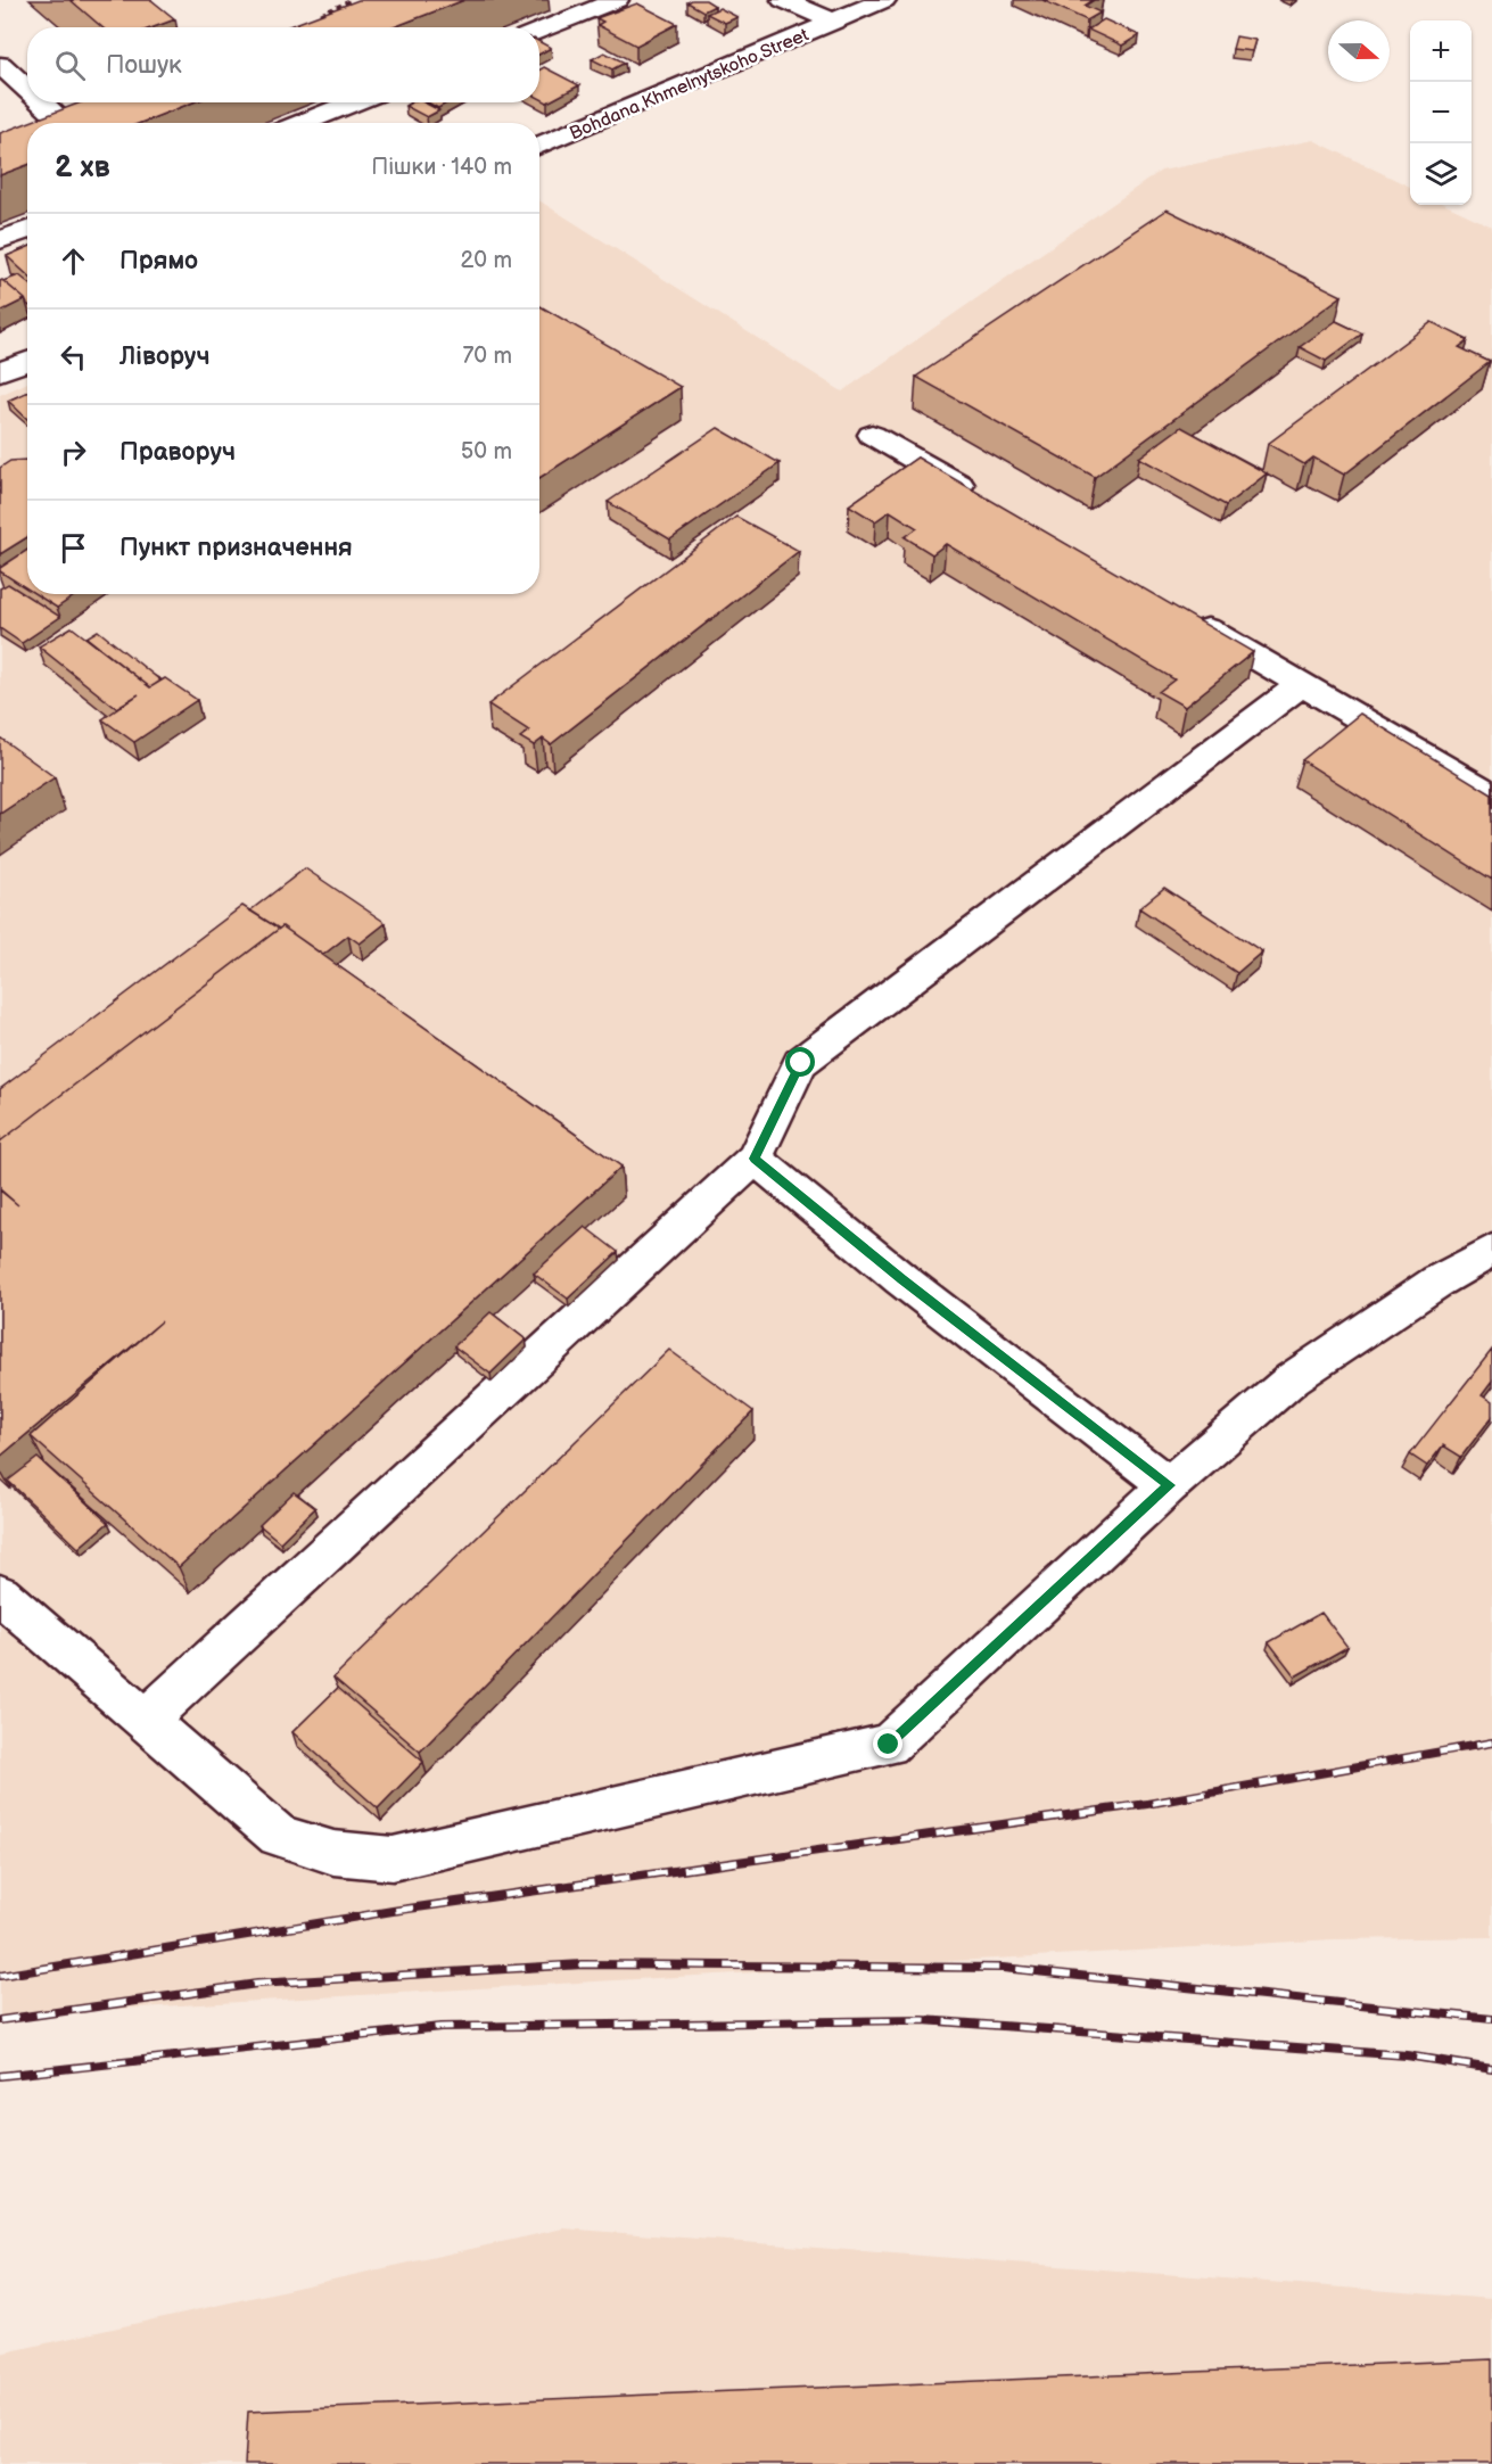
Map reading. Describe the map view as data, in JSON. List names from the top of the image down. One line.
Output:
{"streets":{"street":["Bohdana Khmelnytskoho Street"]},"north":"right","page":{"map_buttons":["+","−"],"search":"Пошук","heading":["2 хв","Пішки · 140 m"],"list":[["Прямо","20 m"],["Ліворуч","70 m"],["Праворуч","50 m"],"Пункт призначення"]}}
